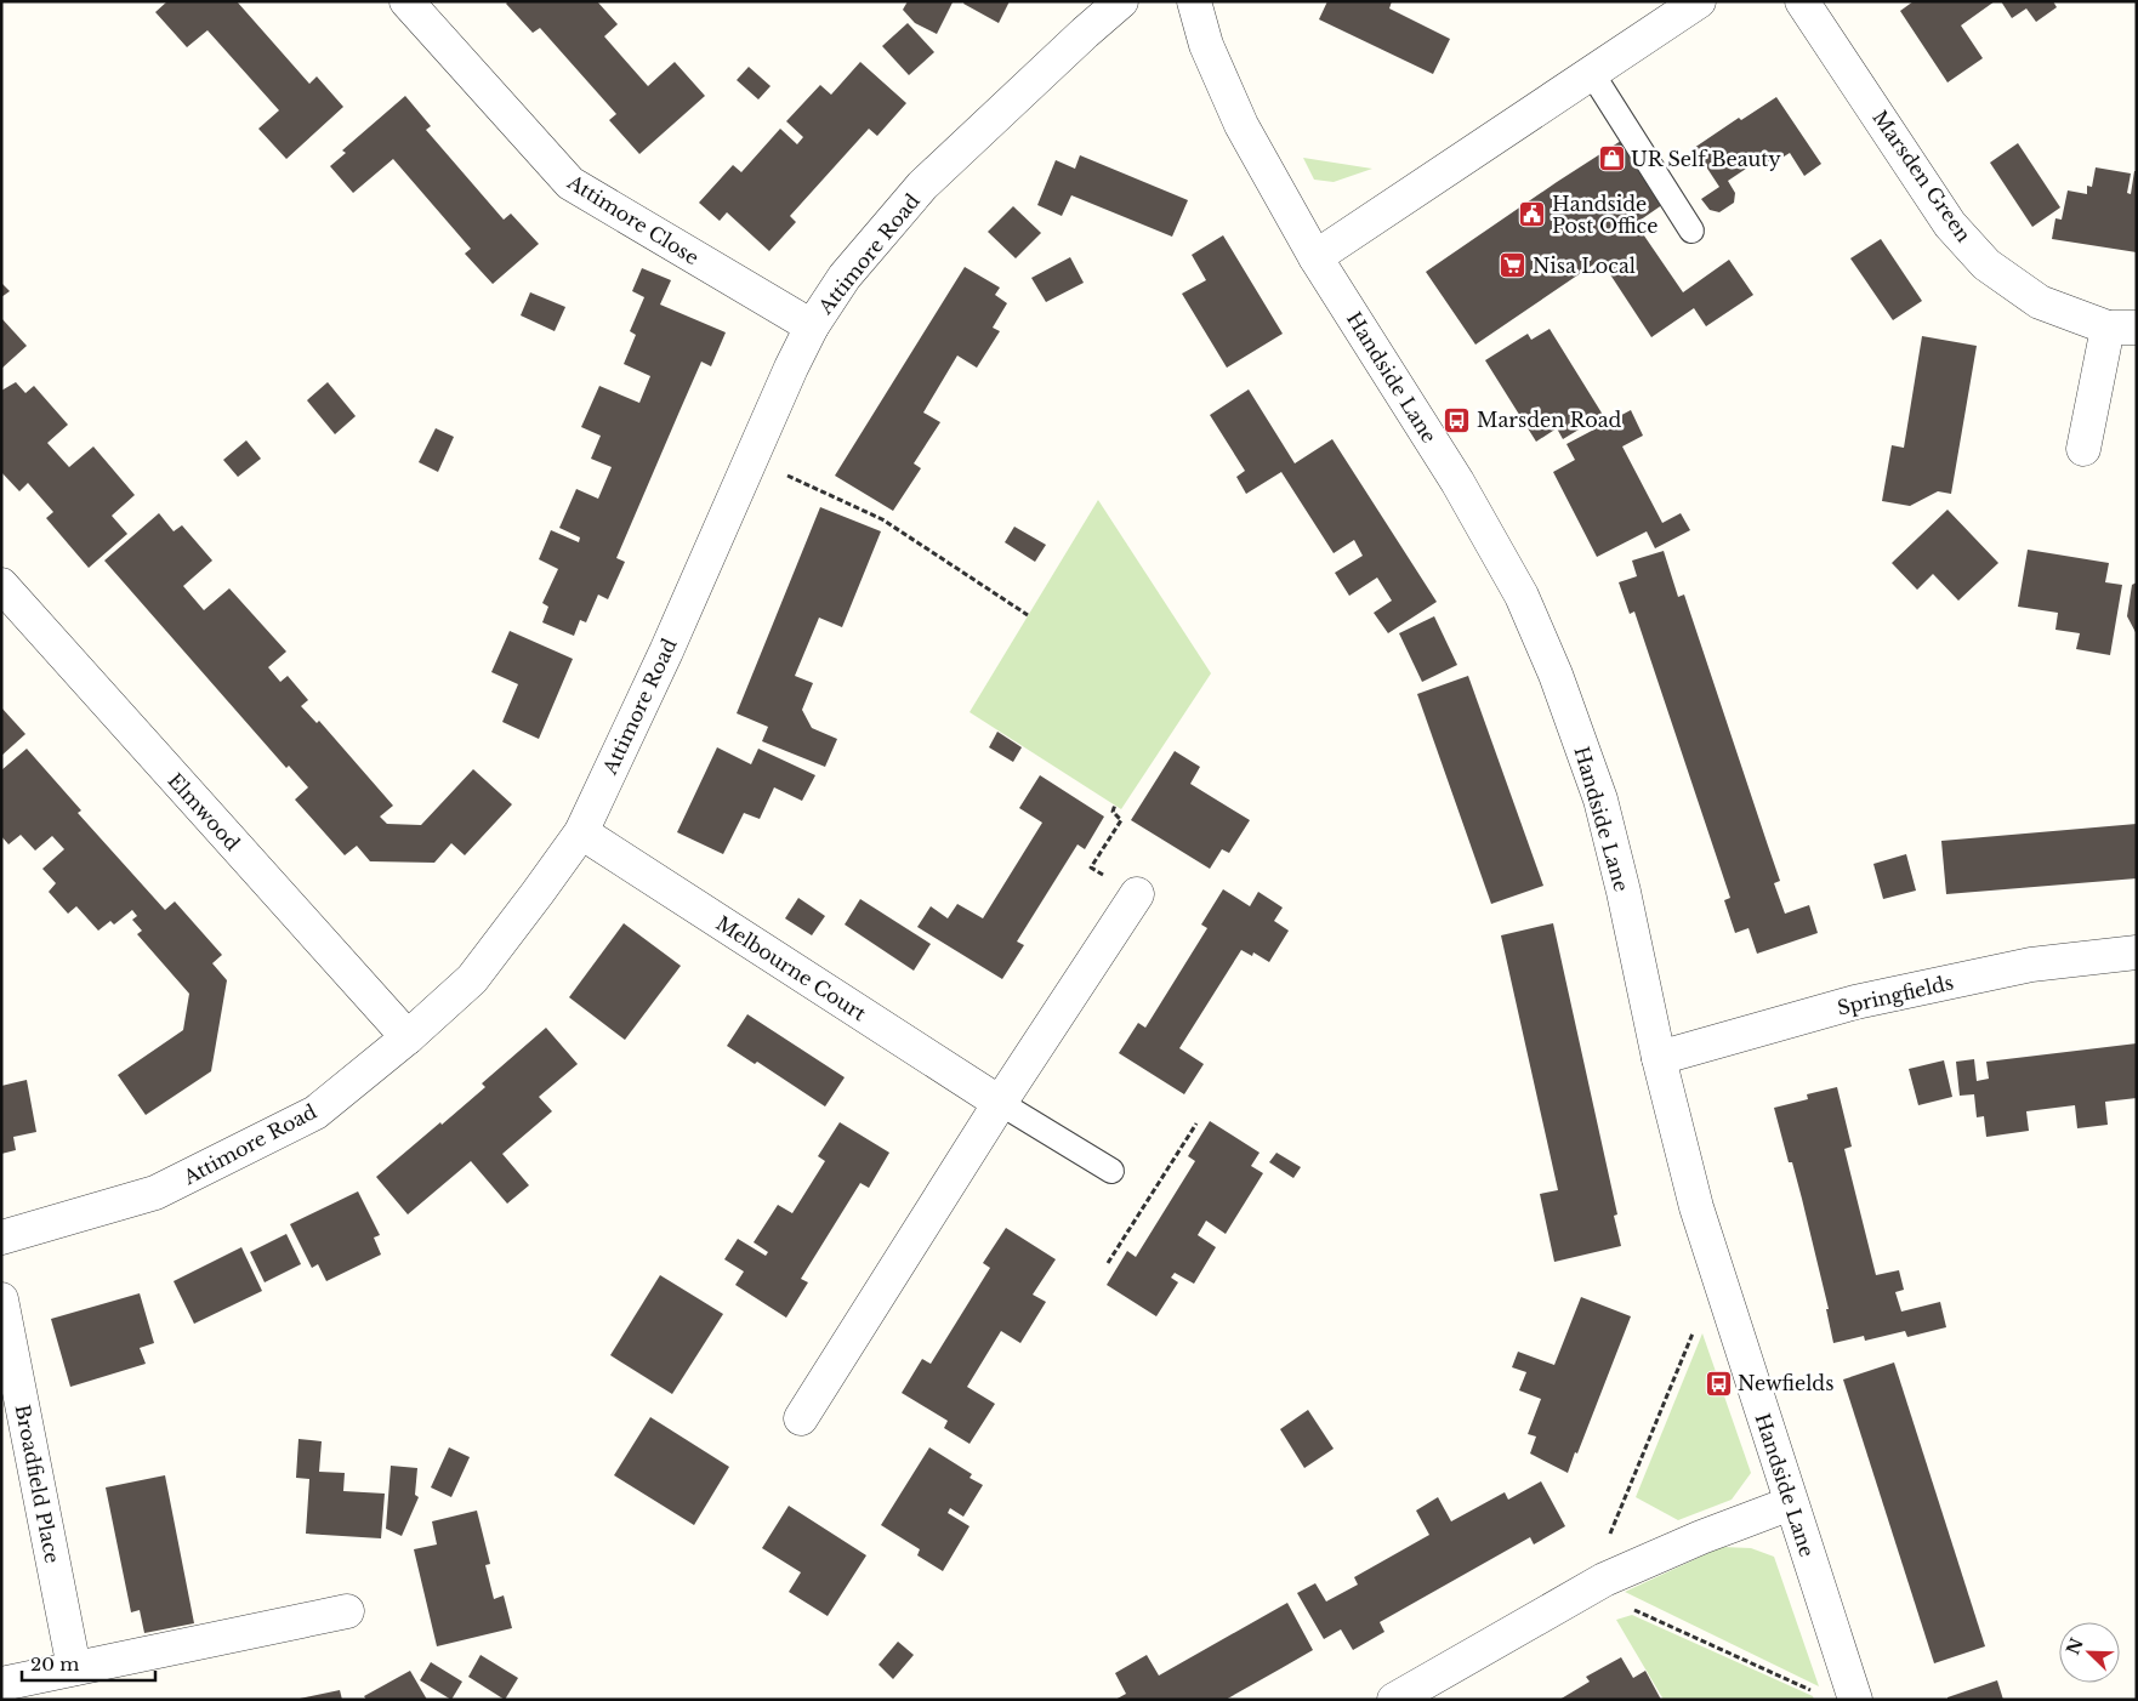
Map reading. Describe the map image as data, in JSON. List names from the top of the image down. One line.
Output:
{"streets":{"street":["Marsden Green","Attimore Close","Attimore Road","Handside Lane","Elmwood","Melbourne Court","Springfields","Broadfield Place"]},"crossings":[["Attimore Close","Attimore Road"],["Attimore Road","Elmwood"],["Attimore Road","Melbourne Court"],["Handside Lane","Springfields"]],"places":{"shop":["UR Self Beauty"],"public building":["Handside Post Office"],"supermarket":["Nisa Local"],"bus stop":["Marsden Road","Newfields"]},"scale_bar":"20 m","north":"top left"}
